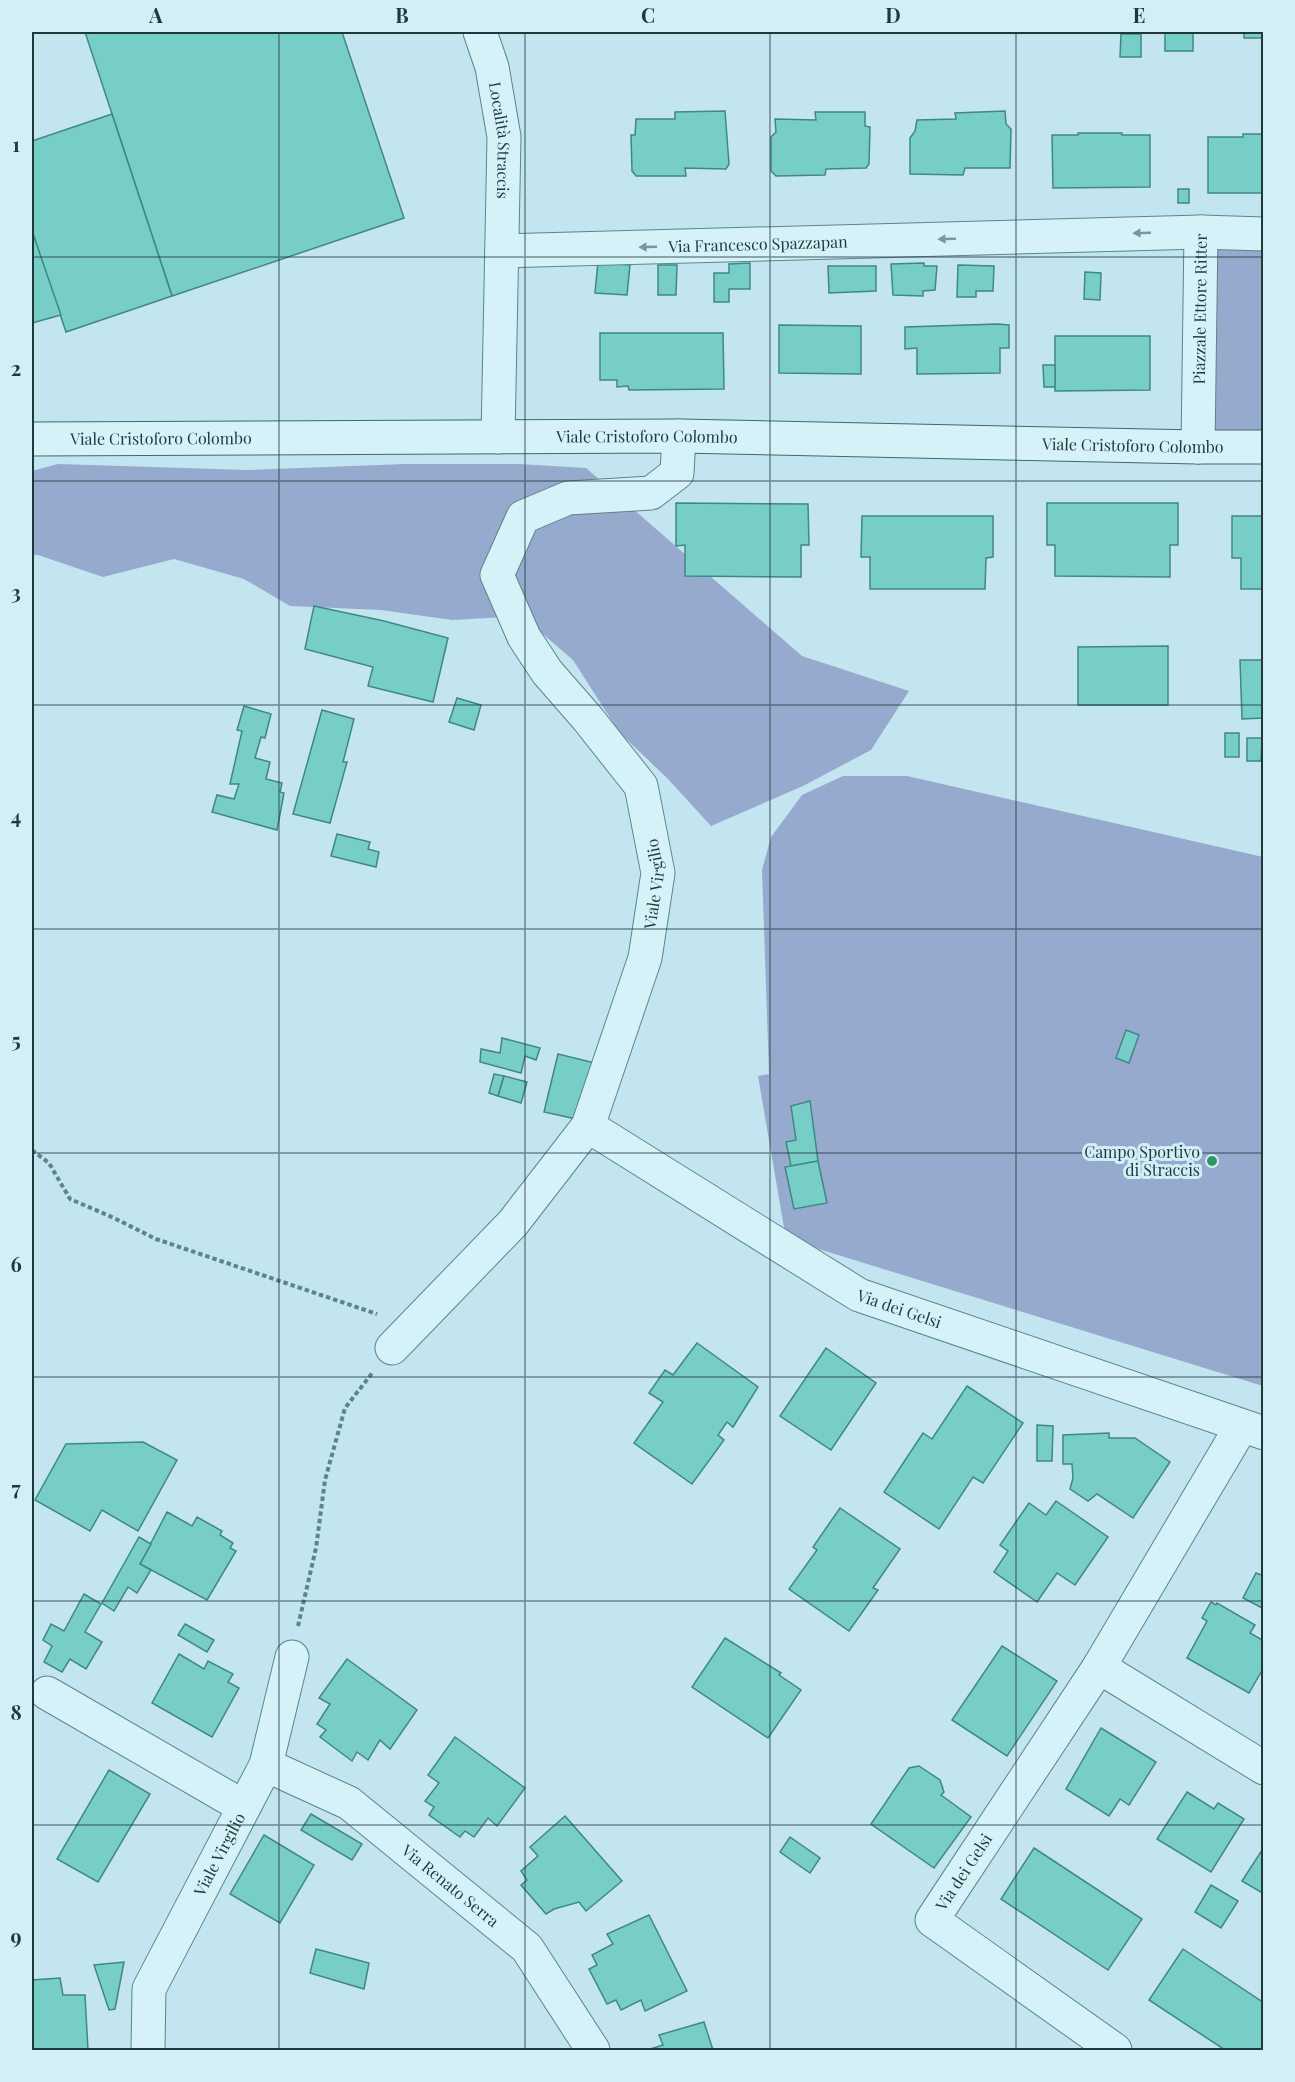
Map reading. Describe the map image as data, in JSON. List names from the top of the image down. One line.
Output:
{"streets":{"street":["Località Straccis","Via Francesco Spazzapan","Piazzale Ettore Ritter","Viale Cristoforo Colombo","Viale Virgilio","Via dei Gelsi","Via Renato Serra"]},"crossings":[["Località Straccis","Via Francesco Spazzapan"],["Via Francesco Spazzapan","Piazzale Ettore Ritter"],["Piazzale Ettore Ritter","Viale Cristoforo Colombo"],["Viale Cristoforo Colombo","Viale Virgilio"],["Viale Virgilio","Via dei Gelsi"],["Viale Virgilio","Via Renato Serra"]],"one_way":["Via Francesco Spazzapan"],"places":["Campo Sportivo di Straccis"],"grid":{"columns":["A","B","C","D","E"],"rows":["1","2","3","4","5","6","7","8","9"]}}
